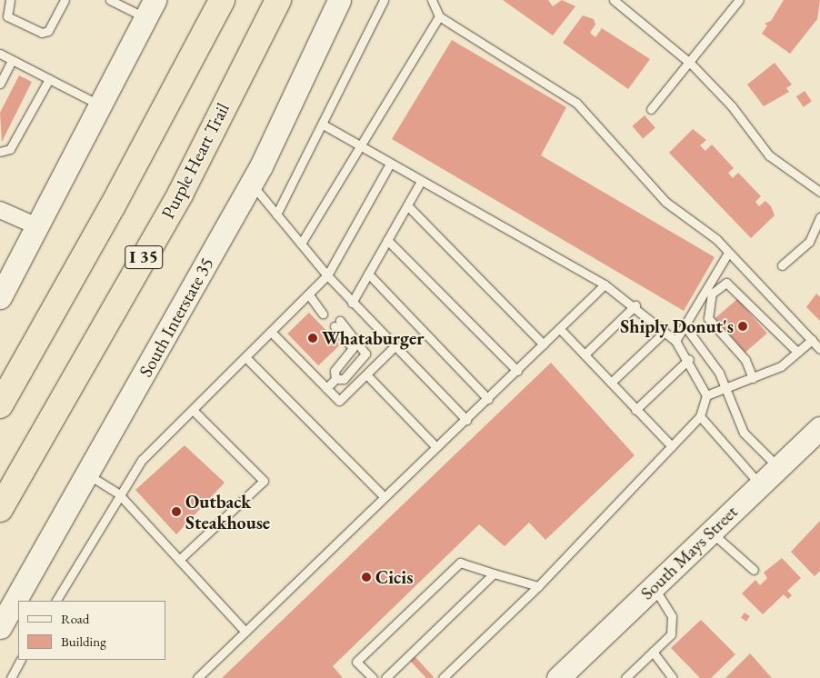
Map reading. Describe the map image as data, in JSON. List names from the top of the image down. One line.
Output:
{"streets":{"highway":["Purple Heart Trail","I 35"],"main road":["South Interstate 35","South Mays Street"]},"places":["Shiply Donut's","Whataburger","Outback Steakhouse","Cicis"],"legend":["Road","Building"]}
